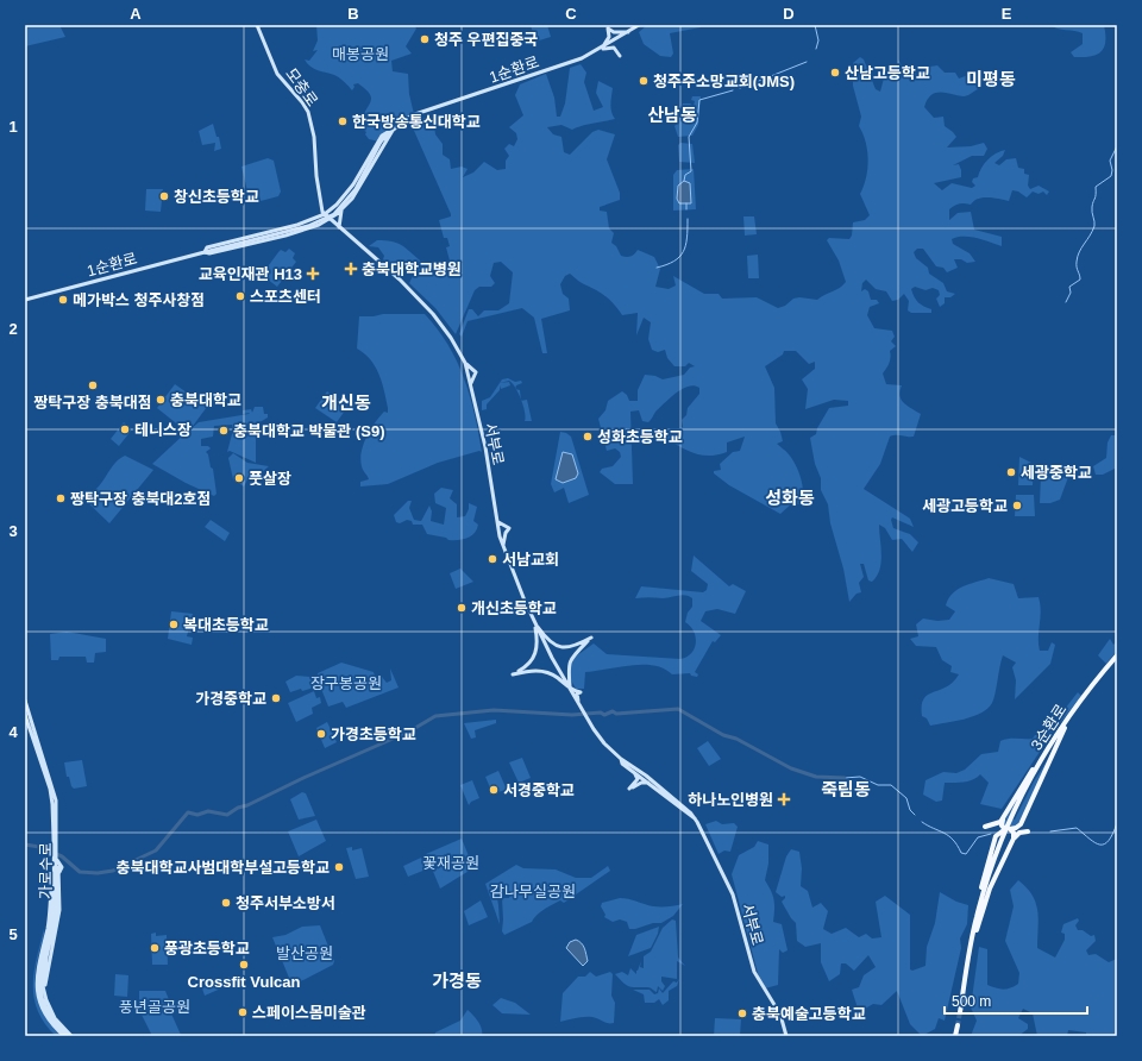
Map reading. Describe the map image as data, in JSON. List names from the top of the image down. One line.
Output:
{"streets":{"highway":["3순환로"],"main road":["1순환로","모충로","서부로","가로수로"]},"crossings":[["1순환로","모충로"],["1순환로","서부로"],["모충로","서부로"]],"districts":["미평동","산남동","개신동","성화동","죽림동","가경동"],"parks":["매봉공원","장구봉공원","꽃재공원","감나무실공원","발산공원","풍년골공원"],"places":{"other":["청주 우편집중국","산남고등학교","청주주소망교회(JMS)","한국방송통신대학교","창신초등학교","스포츠센터","메가박스 청주사창점","짱탁구장 충북대점","충북대학교","테니스장","충북대학교 박물관 (S9)","성화초등학교","세광중학교","풋살장","짱탁구장 충북대2호점","세광고등학교","서남교회","개신초등학교","복대초등학교","가경중학교","가경초등학교","서경중학교","충북대학교사범대학부설고등학교","청주서부소방서","풍광초등학교","Crossfit Vulcan","스페이스몸미술관","충북예술고등학교"],"health":["충북대학교병원","교육인재관 H13","하나노인병원"]},"scale_bar":"500 m","grid":{"columns":["A","B","C","D","E"],"rows":["1","2","3","4","5"]}}
